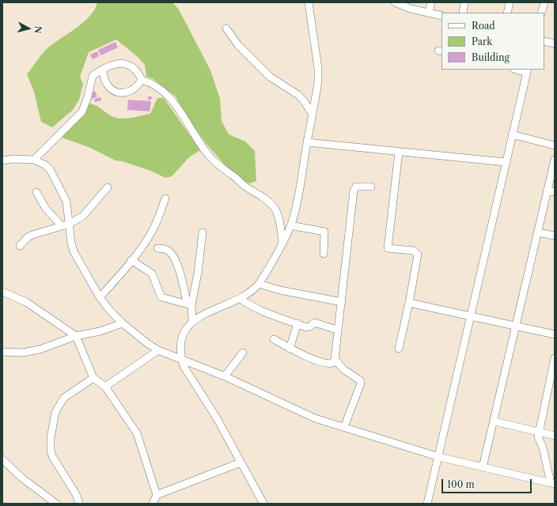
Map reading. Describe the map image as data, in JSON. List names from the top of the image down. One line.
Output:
{"legend":["Road","Park","Building"],"scale_bar":"100 m","north":"right"}
